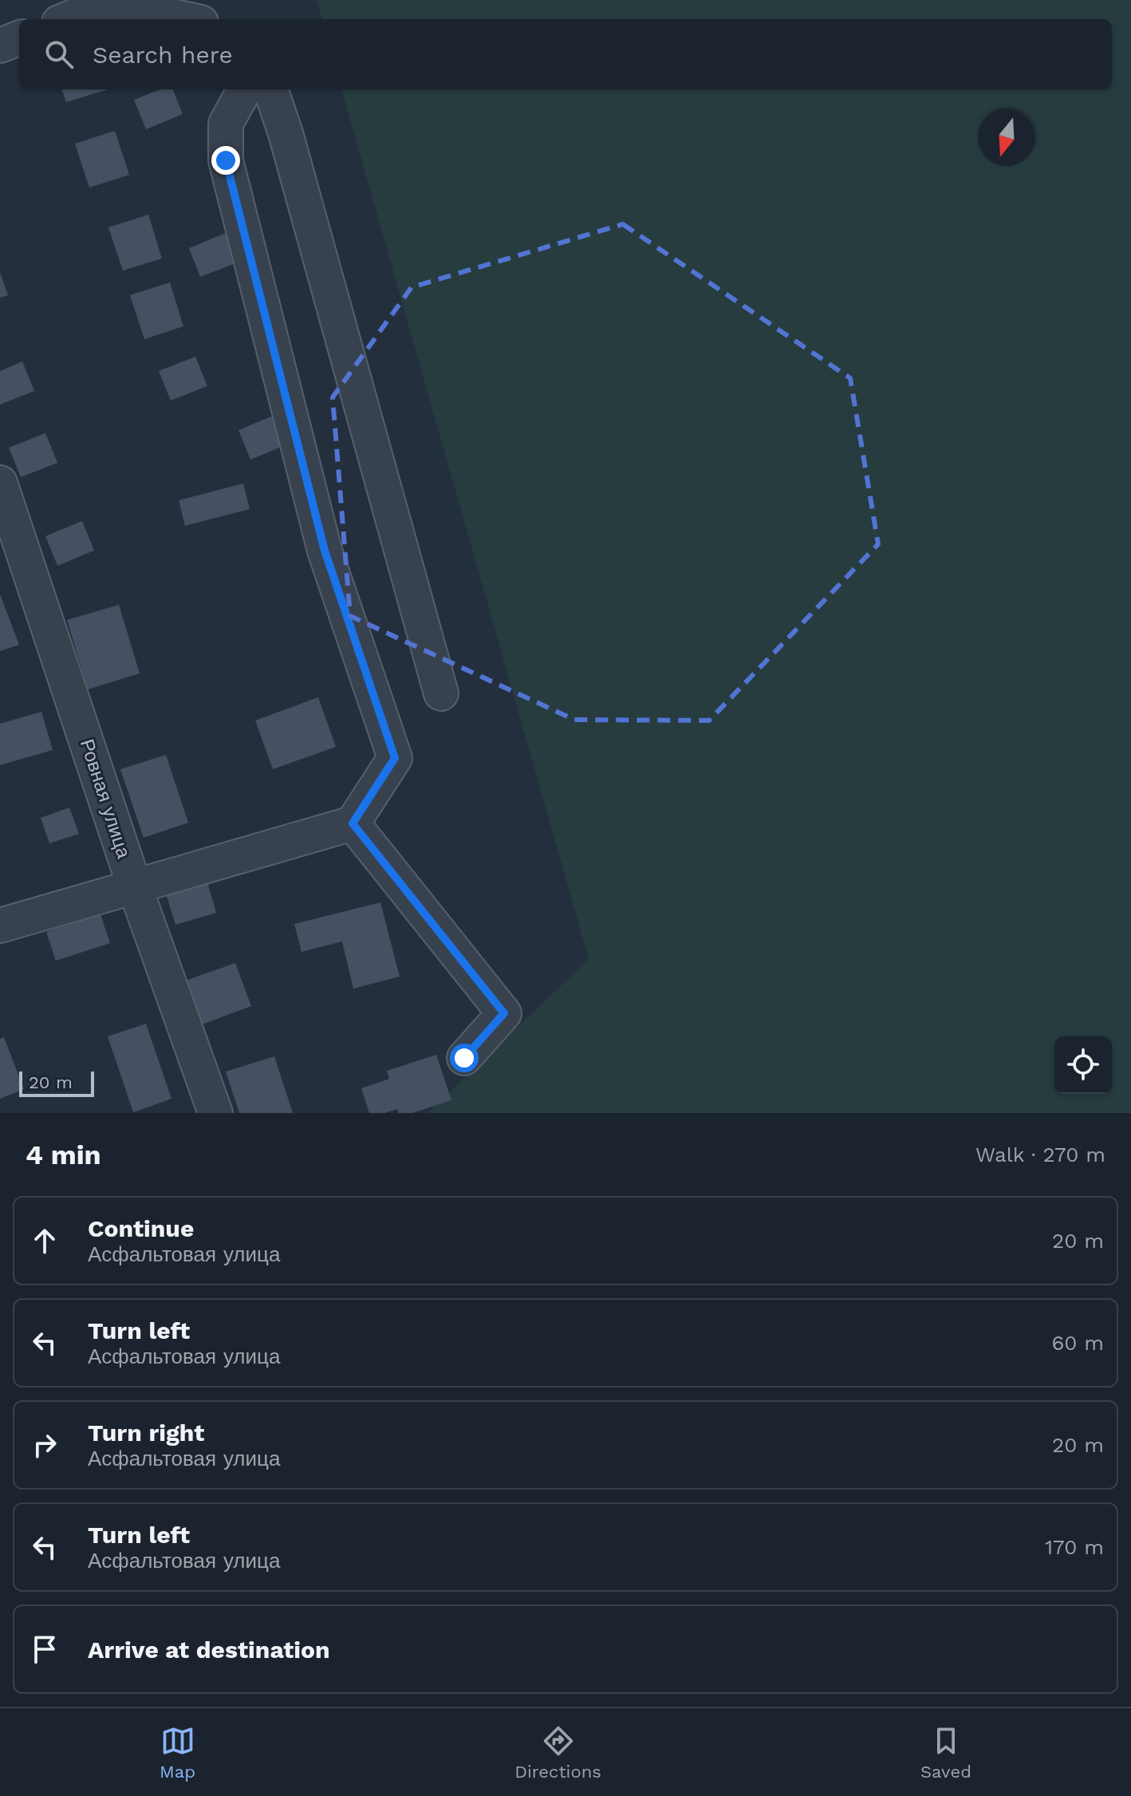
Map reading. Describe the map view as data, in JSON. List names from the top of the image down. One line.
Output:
{"streets":{"street":["Ровная улица"]},"scale_bar":"20 m","north":"bottom","page":{"search":"Search here","scale":"20 m","heading":["4 min","Walk · 270 m"],"list":[["Continue","Асфальтовая улица","20 m"],["Turn left","Асфальтовая улица","60 m"],["Turn right","Асфальтовая улица","20 m"],["Turn left","Асфальтовая улица","170 m"],"Arrive at destination"],"nav":["Map","Directions","Saved"]}}
